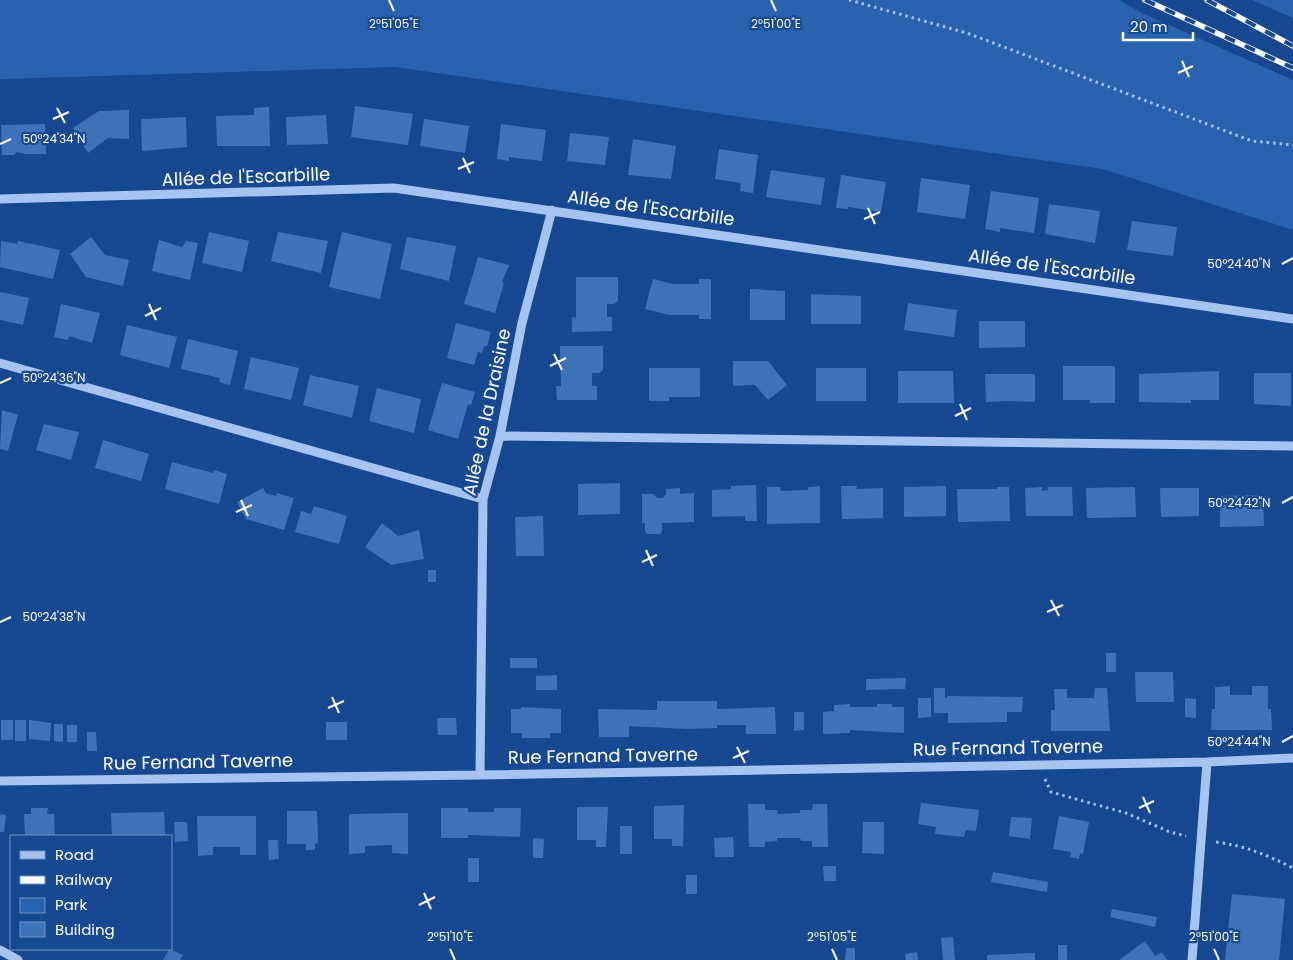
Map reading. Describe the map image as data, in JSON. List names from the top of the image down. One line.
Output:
{"streets":{"street":["Allée de l'Escarbille","Allée de la Draisine","Rue Fernand Taverne"]},"crossings":[["Allée de l'Escarbille","Allée de la Draisine"],["Allée de la Draisine","Rue Fernand Taverne"]],"legend":["Road","Railway","Park","Building"],"scale_bar":"20 m","coordinates":["2°51'05\"E","2°51'00\"E","50°24'34\"N","50°24'40\"N","50°24'36\"N","50°24'42\"N","50°24'38\"N","50°24'44\"N","2°51'10\"E"]}
